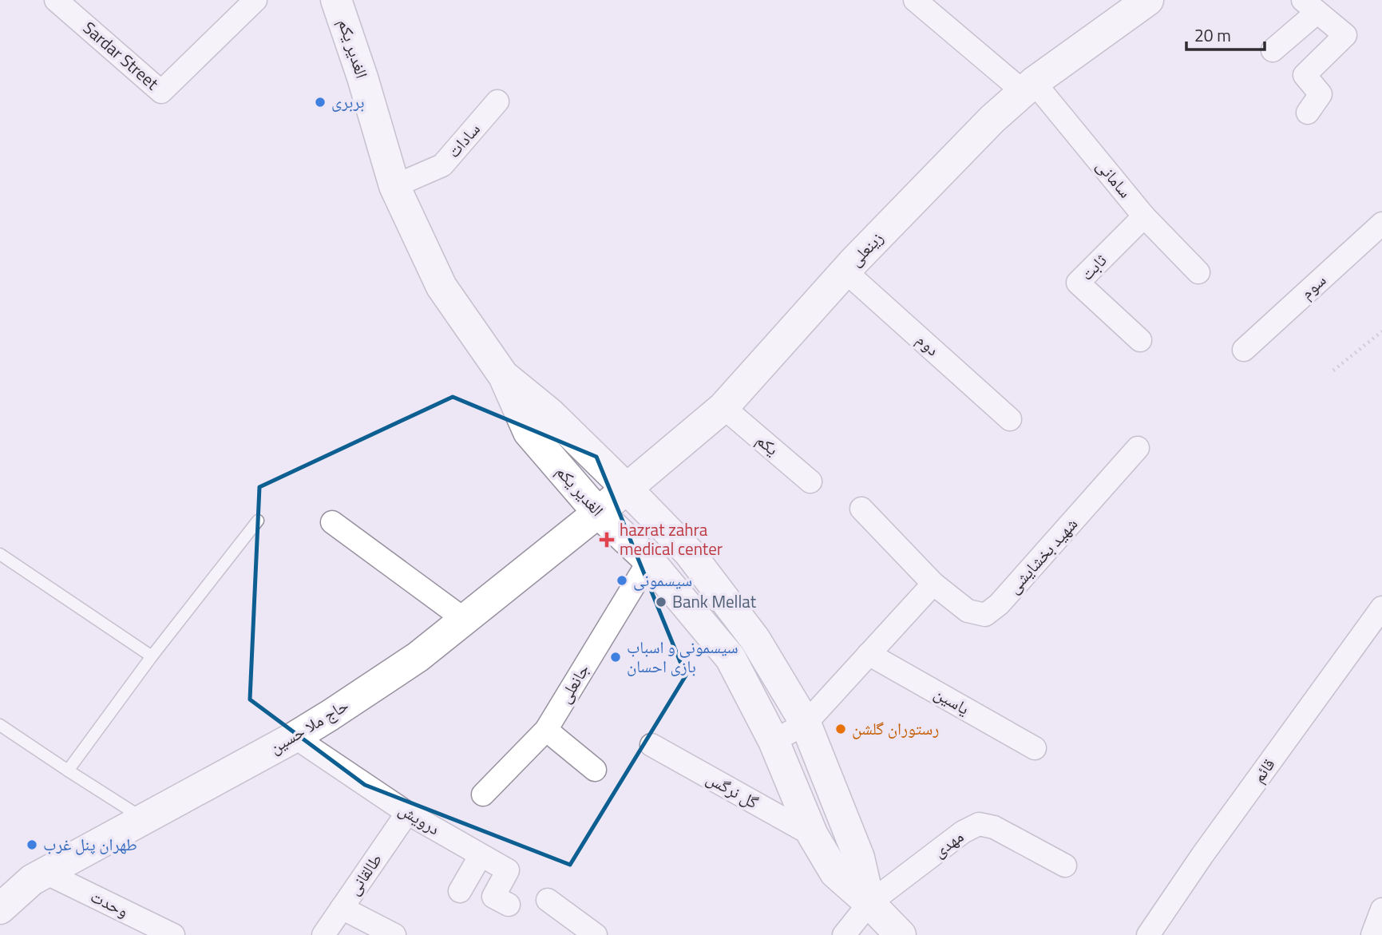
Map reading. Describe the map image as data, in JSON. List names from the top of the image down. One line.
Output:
{"streets":{"street":["الغدیر یکم","Sardar Street","سادات","سامانی","زینعلی","ثابت","سوم","دوم","یکم","شهید بخشایشی","جانعلی","یاسین","حاج ملا حسین","قائم","گل نرگس","درویش","مهدی","طالقانی","وحدت"]},"crossings":[["الغدیر یکم","سادات"],["الغدیر یکم","زینعلی"],["الغدیر یکم","جانعلی"],["الغدیر یکم","حاج ملا حسین"],["الغدیر یکم","گل نرگس"],["الغدیر یکم","مهدی"],["سامانی","زینعلی"],["سامانی","ثابت"],["زینعلی","دوم"],["زینعلی","یکم"],["زینعلی","حاج ملا حسین"],["حاج ملا حسین","درویش"],["حاج ملا حسین","وحدت"],["درویش","طالقانی"]],"places":{"other":["بربری","سیسمونی","Bank Mellat","سیسمونی و اسباب بازی احسان","رستوران گلشن","طهران پنل غرب"],"health":["hazrat zahra medical center"]},"scale_bar":"20 m"}
